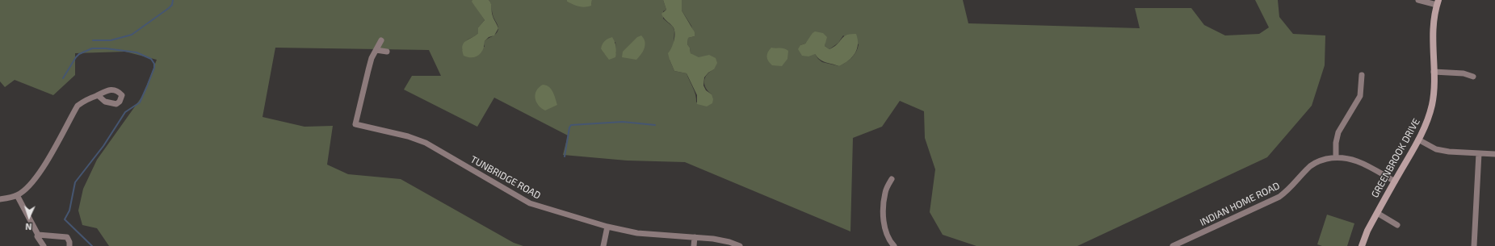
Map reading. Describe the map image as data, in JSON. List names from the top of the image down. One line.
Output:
{"streets":{"street":["GREENBROOK DRIVE","TUNBRIDGE ROAD","INDIAN HOME ROAD"]},"crossings":[["GREENBROOK DRIVE","INDIAN HOME ROAD"]],"north":"bottom"}
